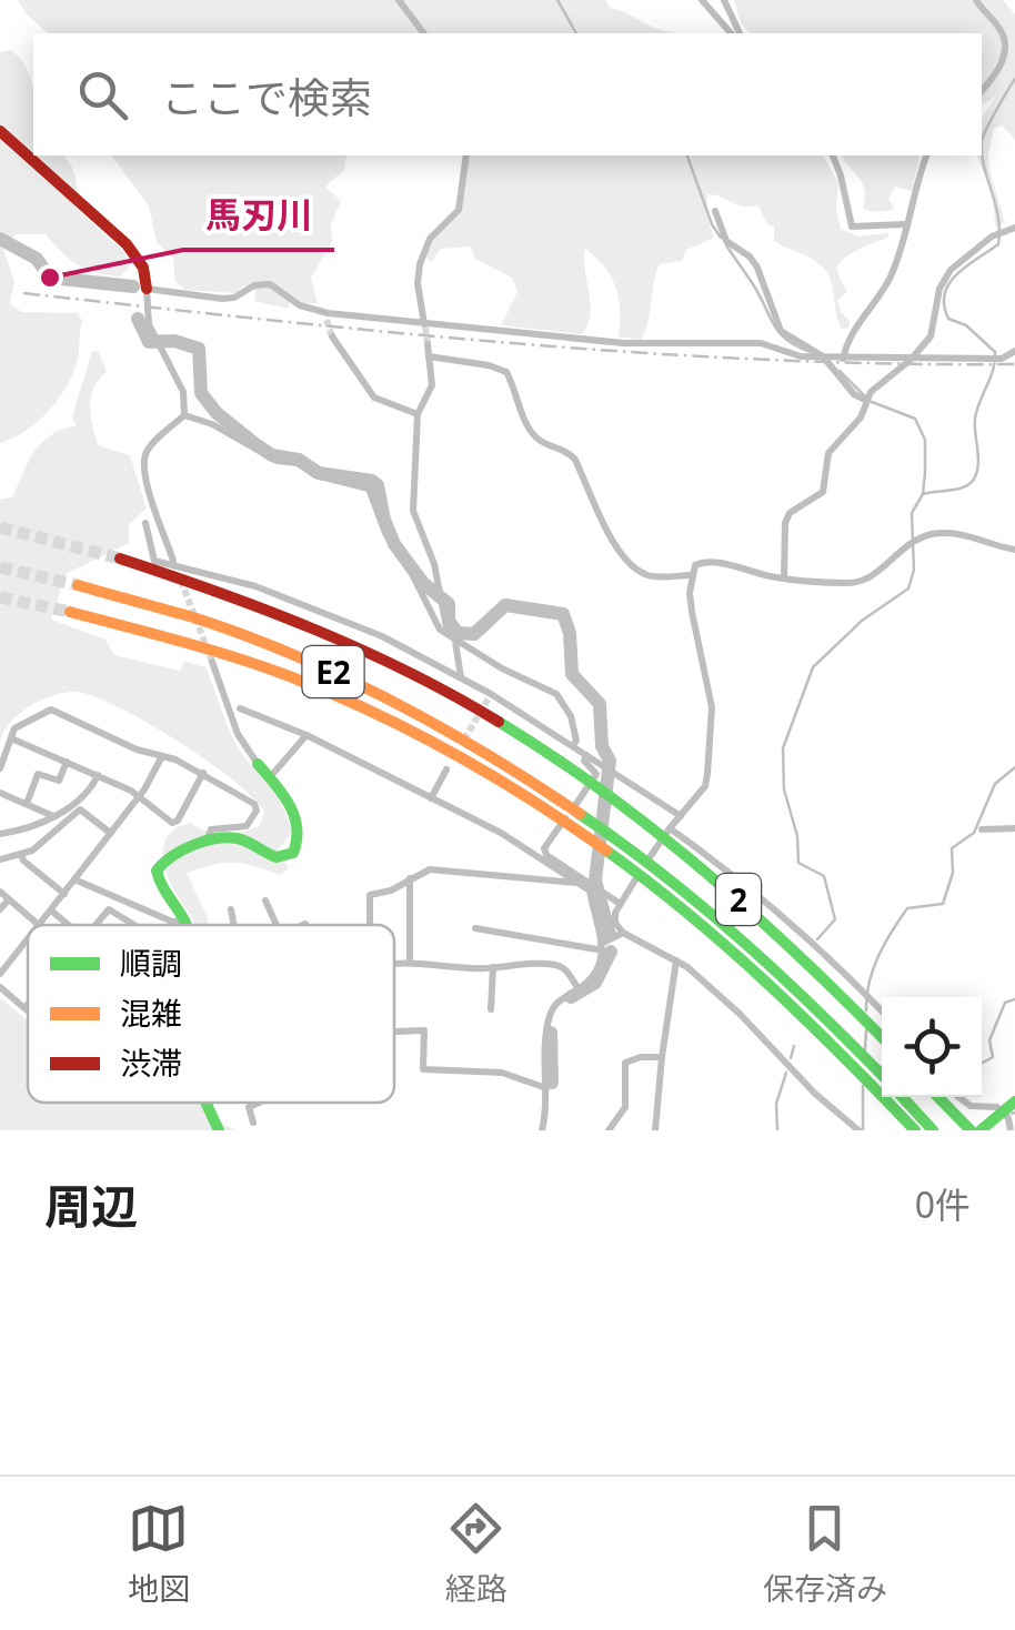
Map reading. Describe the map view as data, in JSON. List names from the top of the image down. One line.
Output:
{"streets":{"main road":["E2","2"]},"places":["馬刃川"],"legend":["順調","混雑","渋滞"],"page":{"search":"ここで検索","heading":["周辺","0件"],"nav":["地図","経路","保存済み"]}}
